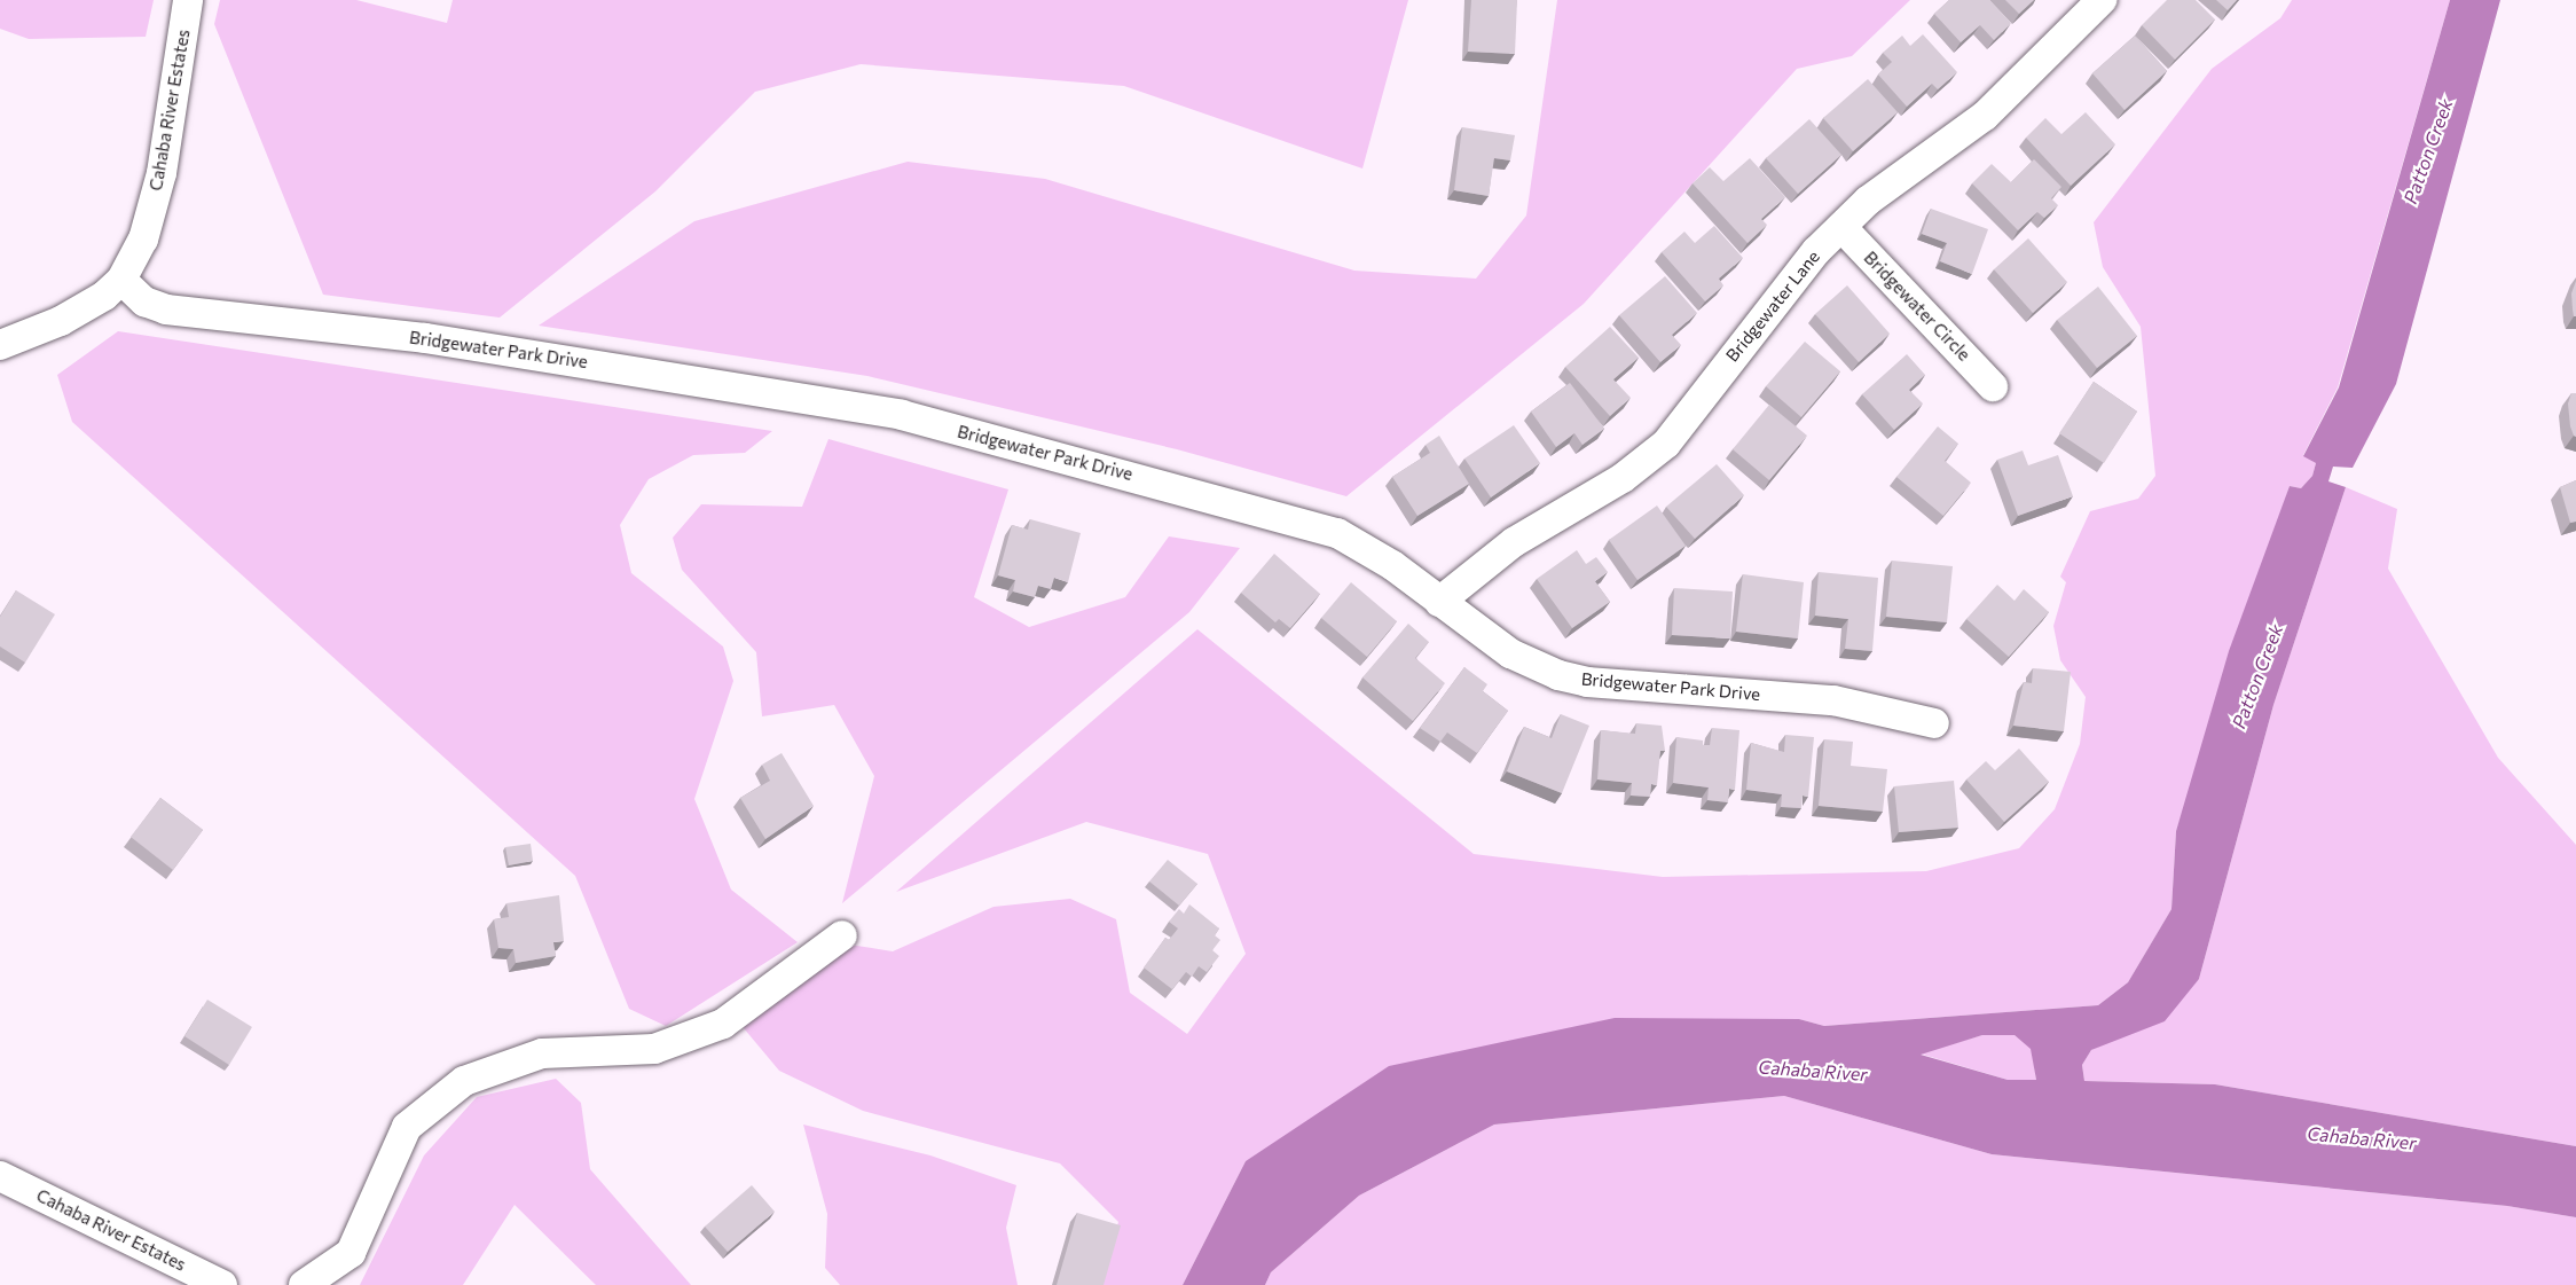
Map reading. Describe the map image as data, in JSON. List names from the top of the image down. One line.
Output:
{"streets":{"street":["Cahaba River Estates","Bridgewater Lane","Bridgewater Circle","Bridgewater Park Drive"]},"crossings":[["Cahaba River Estates","Bridgewater Park Drive"],["Bridgewater Lane","Bridgewater Circle"],["Bridgewater Lane","Bridgewater Park Drive"]],"water":["Patton Creek","Cahaba River"]}
